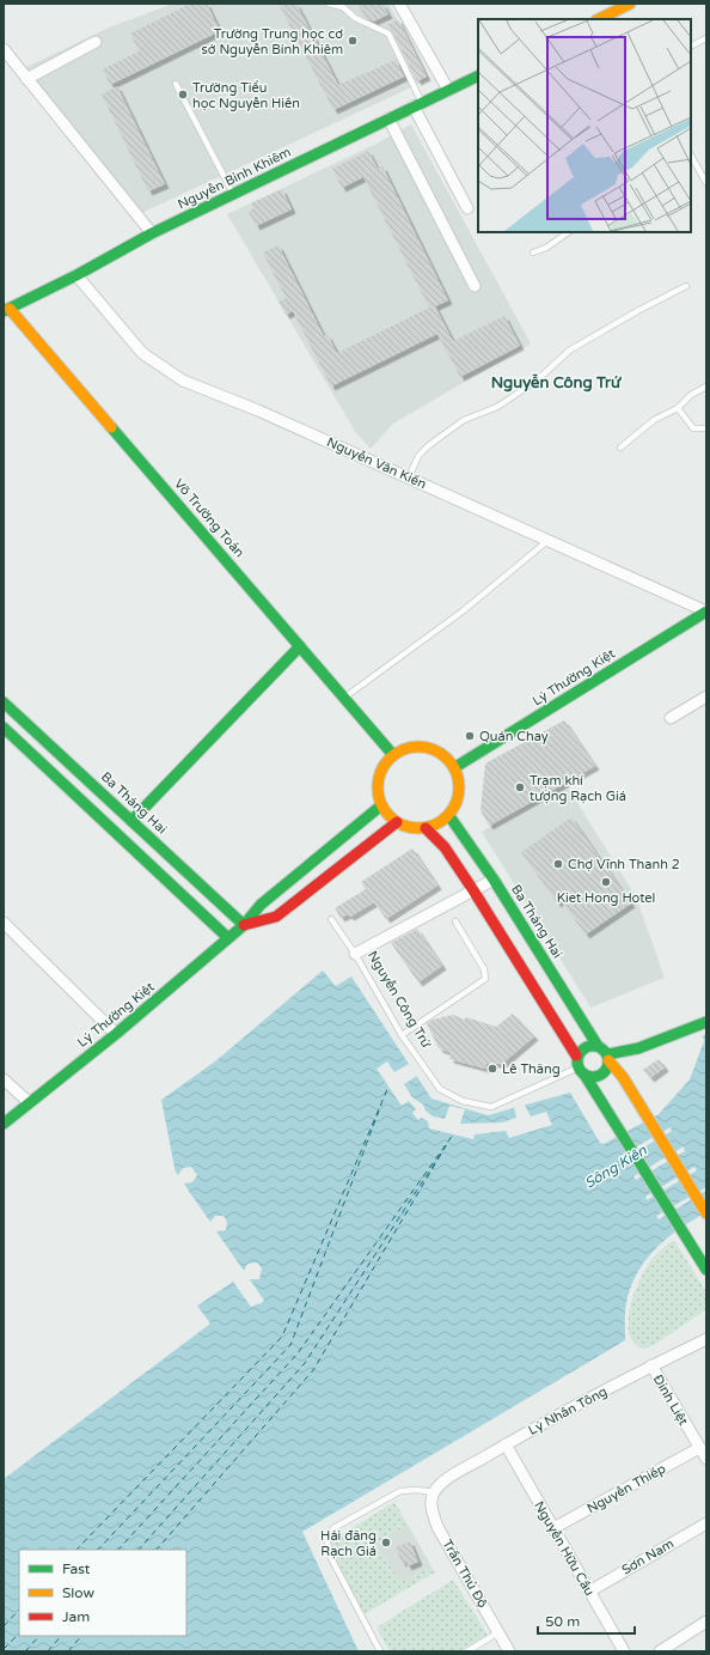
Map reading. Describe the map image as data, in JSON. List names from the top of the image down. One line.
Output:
{"streets":{"street":["Nguyễn Bỉnh Khiêm","Nguyễn Văn Kiến","Võ Trường Toản","Lý Thường Kiệt","Ba Tháng Hai","Đinh Liệt","Lý Nhân Tông","Nguyễn Thiếp","Nguyễn Hữu Cầu","Sơn Nam","Trần Thủ Độ"],"lane":["Nguyễn Công Trứ"]},"crossings":[["Nguyễn Bỉnh Khiêm","Nguyễn Văn Kiến"],["Nguyễn Bỉnh Khiêm","Võ Trường Toản"],["Nguyễn Văn Kiến","Lý Thường Kiệt"],["Võ Trường Toản","Lý Thường Kiệt"],["Võ Trường Toản","Ba Tháng Hai"],["Lý Thường Kiệt","Ba Tháng Hai"],["Ba Tháng Hai","Nguyễn Công Trứ"],["Đinh Liệt","Lý Nhân Tông"],["Đinh Liệt","Nguyễn Thiếp"],["Lý Nhân Tông","Nguyễn Hữu Cầu"],["Lý Nhân Tông","Trần Thủ Độ"],["Nguyễn Thiếp","Nguyễn Hữu Cầu"],["Nguyễn Hữu Cầu","Sơn Nam"]],"districts":["Nguyễn Công Trứ"],"water":["Sông Kiên"],"places":["Trường Trung học cơ sở Nguyễn Bỉnh Khiêm","Trường Tiểu học Nguyễn Hiền","Quán Chay","Trạm khí tượng Rạch Giá","Chợ Vĩnh Thanh 2","Kiet Hong Hotel","Lê Thāng","Hải đăng Rạch Giá"],"legend":["Fast","Slow","Jam"],"scale_bar":"50 m"}
